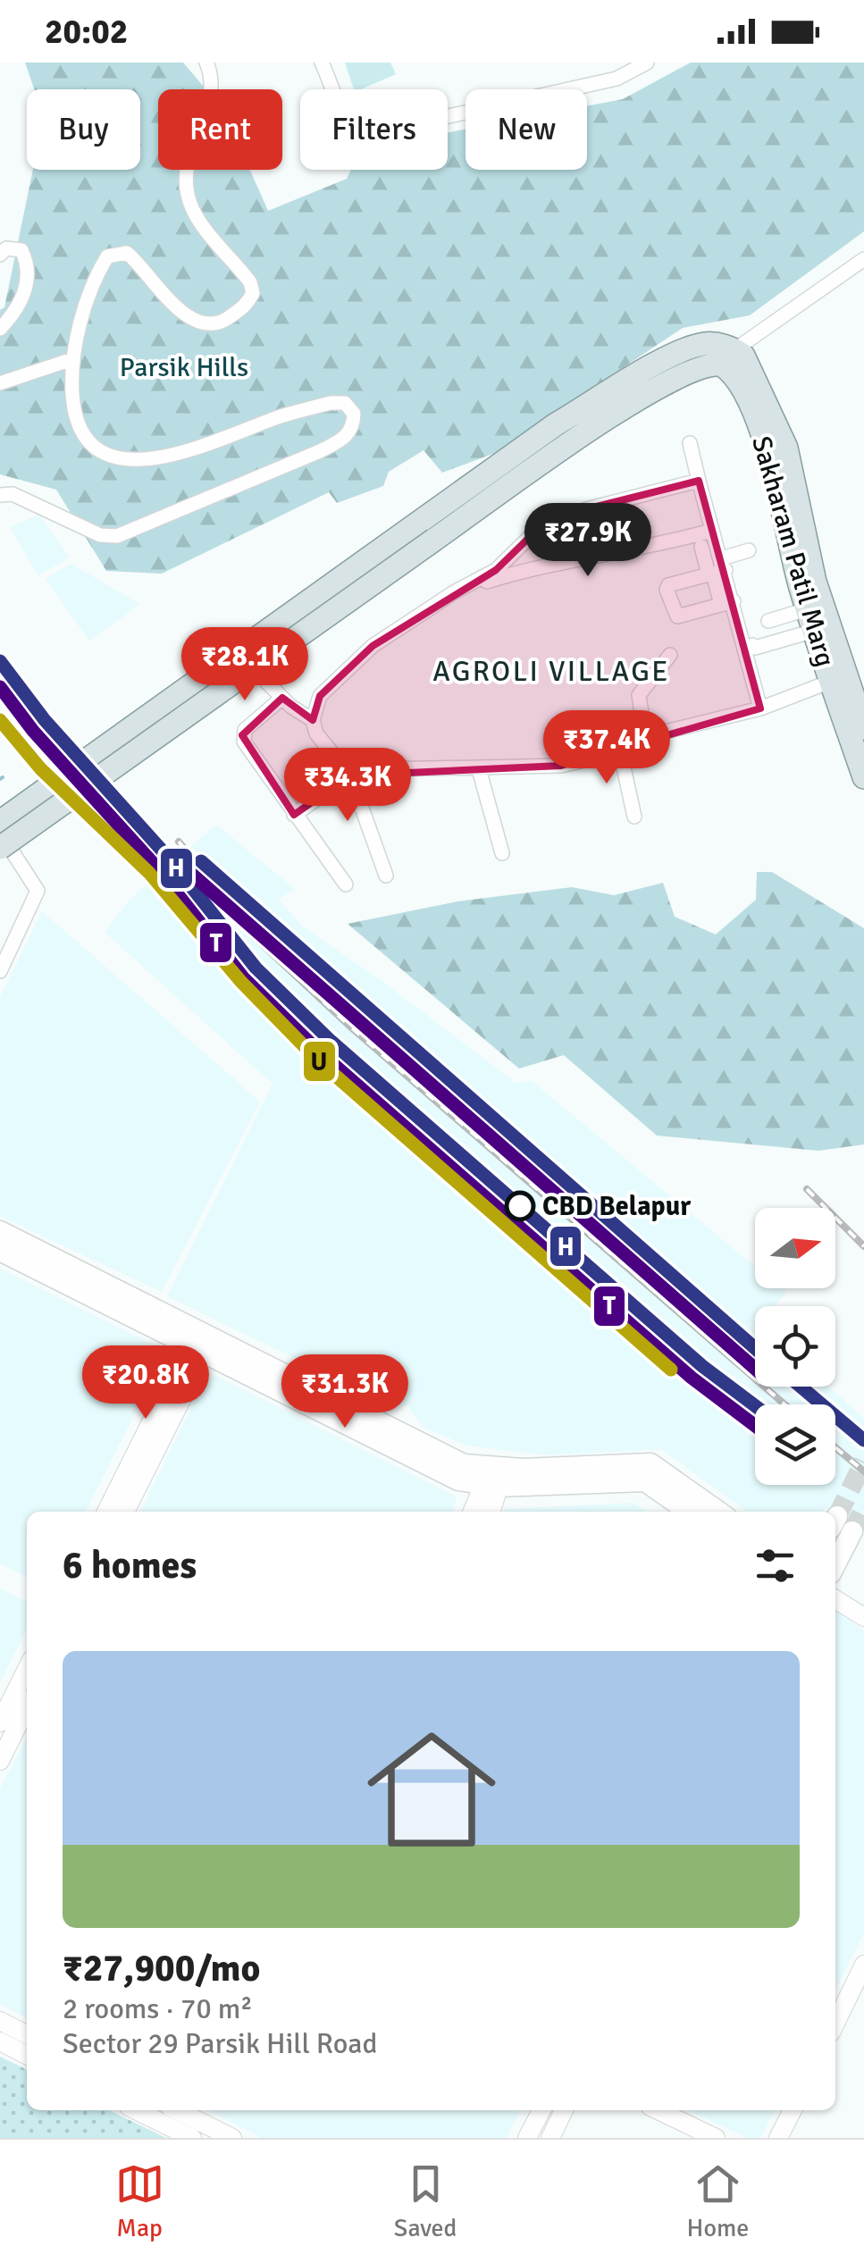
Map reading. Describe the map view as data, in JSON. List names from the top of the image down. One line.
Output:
{"streets":{"main road":["Sakharam Patil Marg"]},"districts":["AGROLI VILLAGE"],"parks":["Parsik Hills"],"places":["CBD Belapur"],"lines":["transit line H","transit line T","transit line U"],"north":"right","page":{"status":"20:02","chip":["Buy","Rent","Filters","New"],"price":["₹27.9K","₹28.1K","₹37.4K","₹34.3K","₹20.8K","₹31.3K"],"heading":"6 homes","list":[{"name":"₹27,900/mo","note":"2 rooms · 70 m² · Sector 29 Parsik Hill Road"}],"tabs":["Map","Saved","Home"]}}
